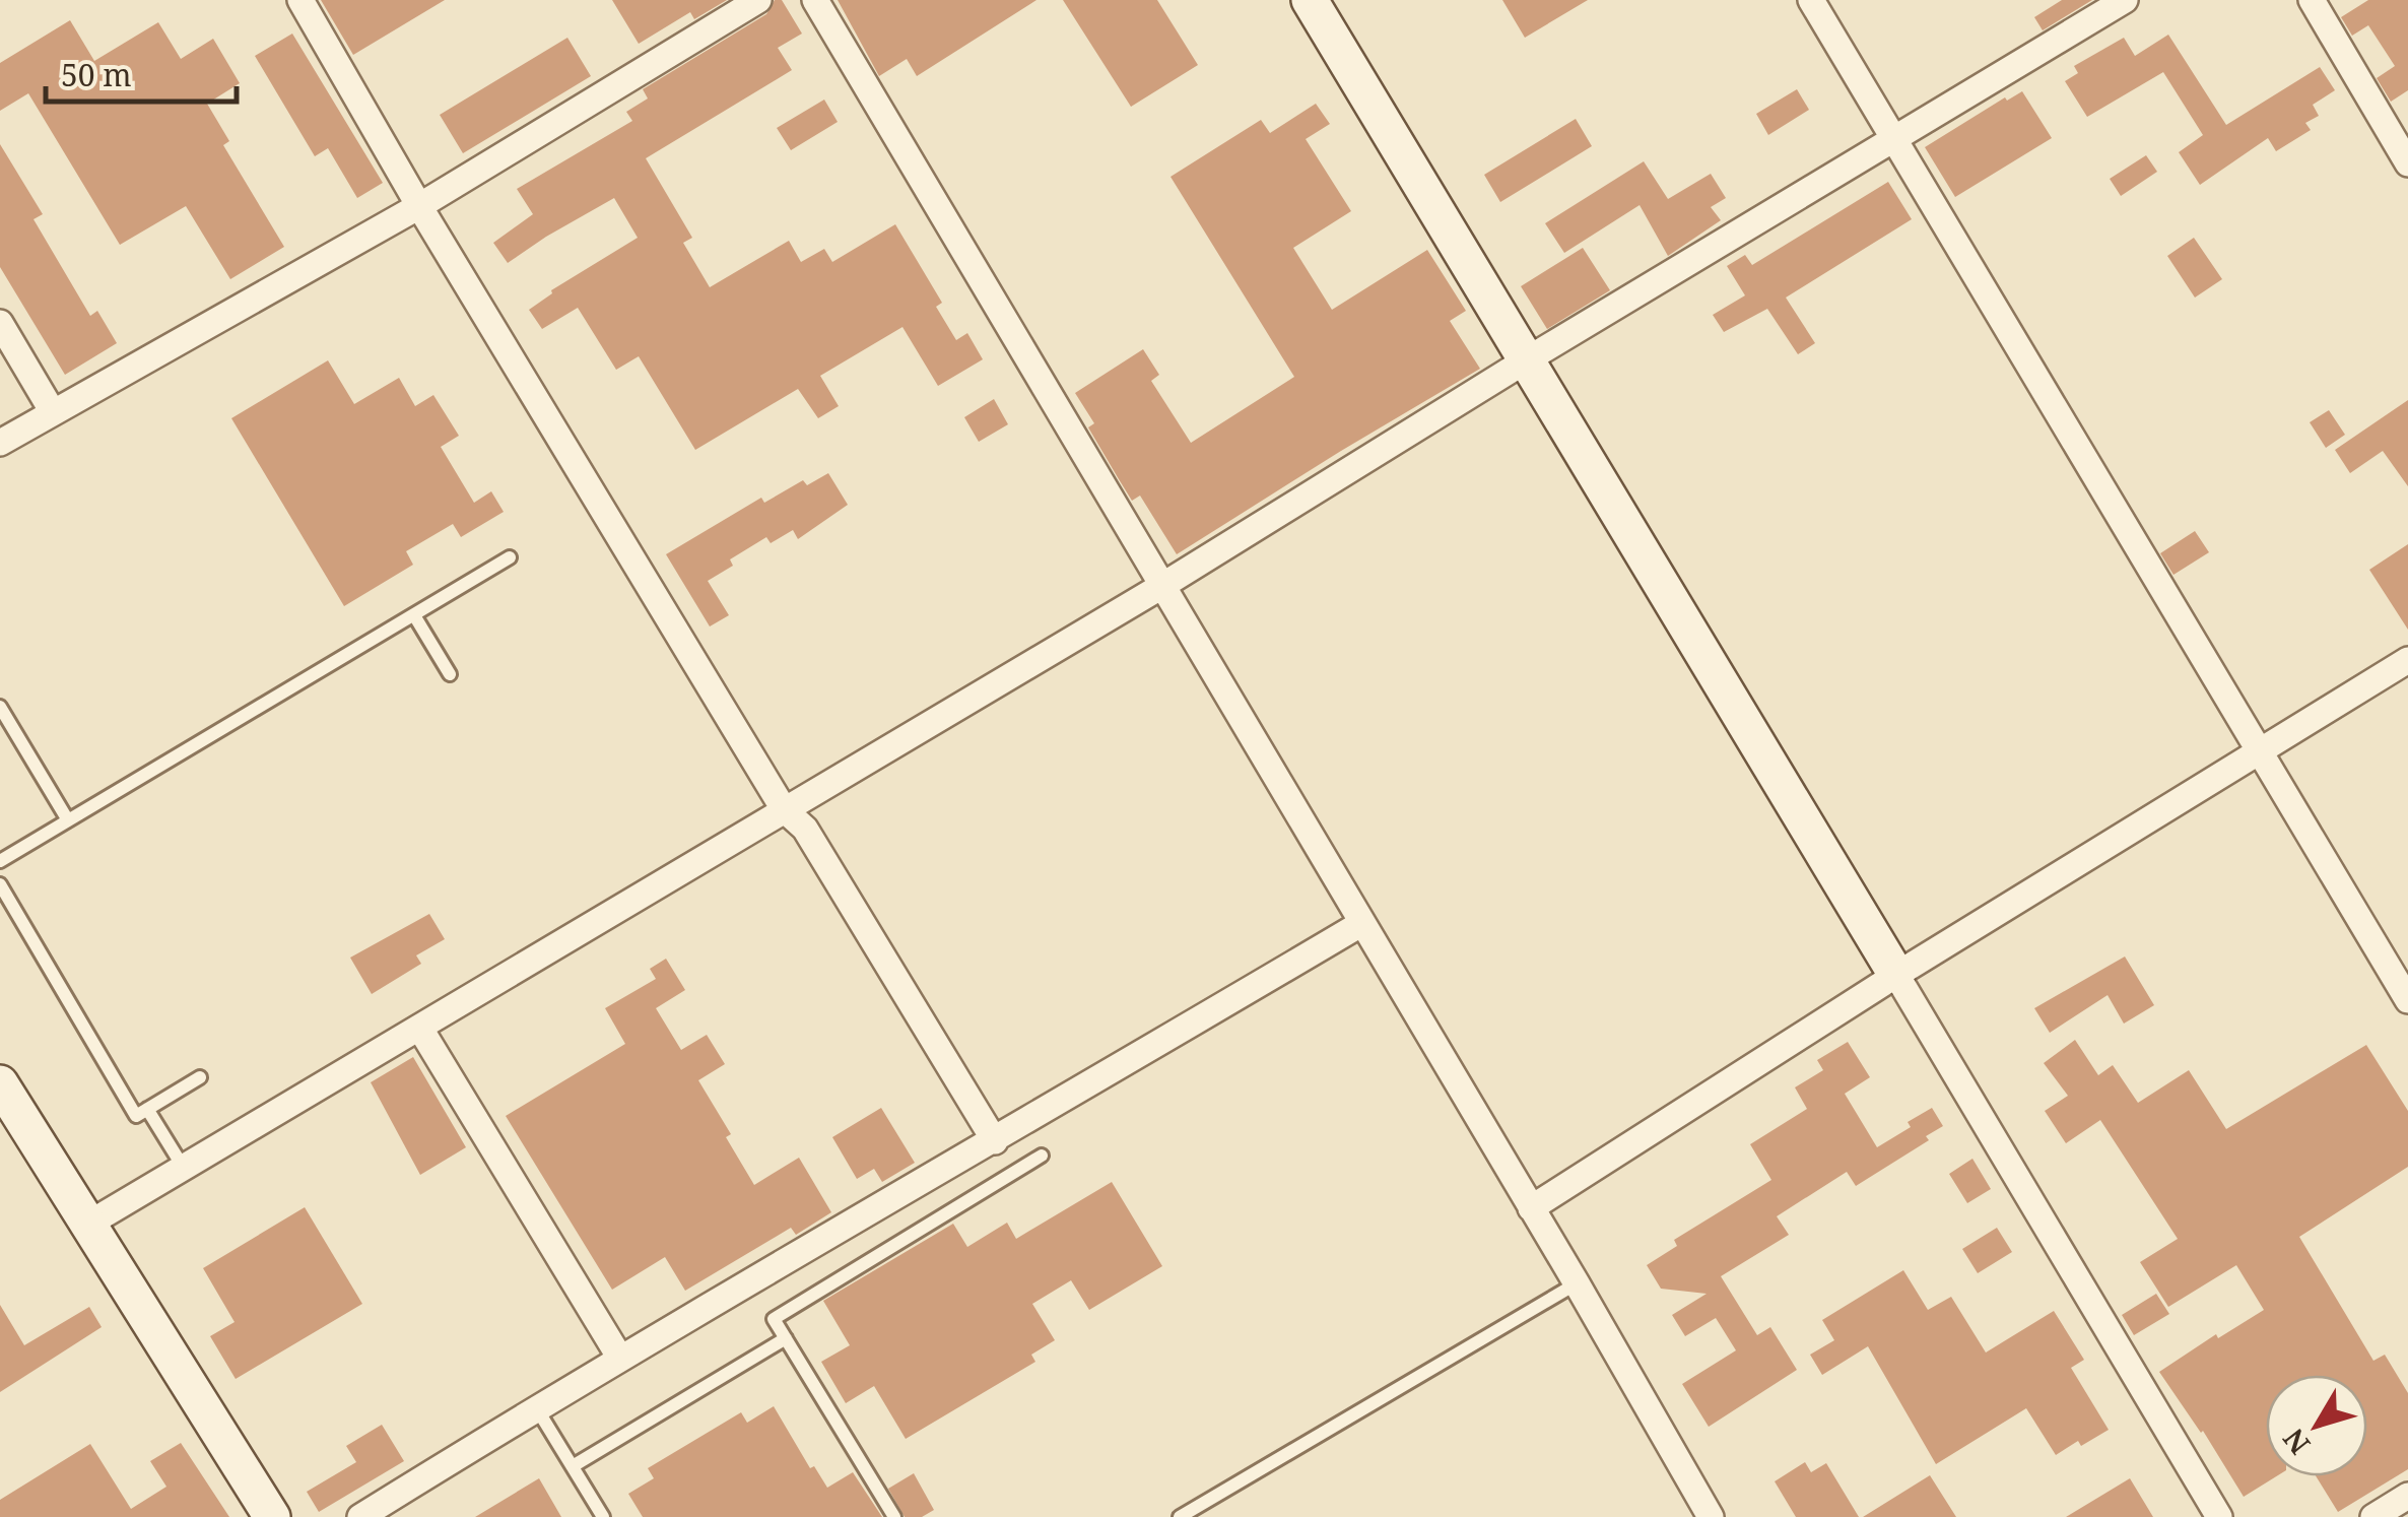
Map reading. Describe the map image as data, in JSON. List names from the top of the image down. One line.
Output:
{"scale_bar":"50 m","north":"bottom left"}
